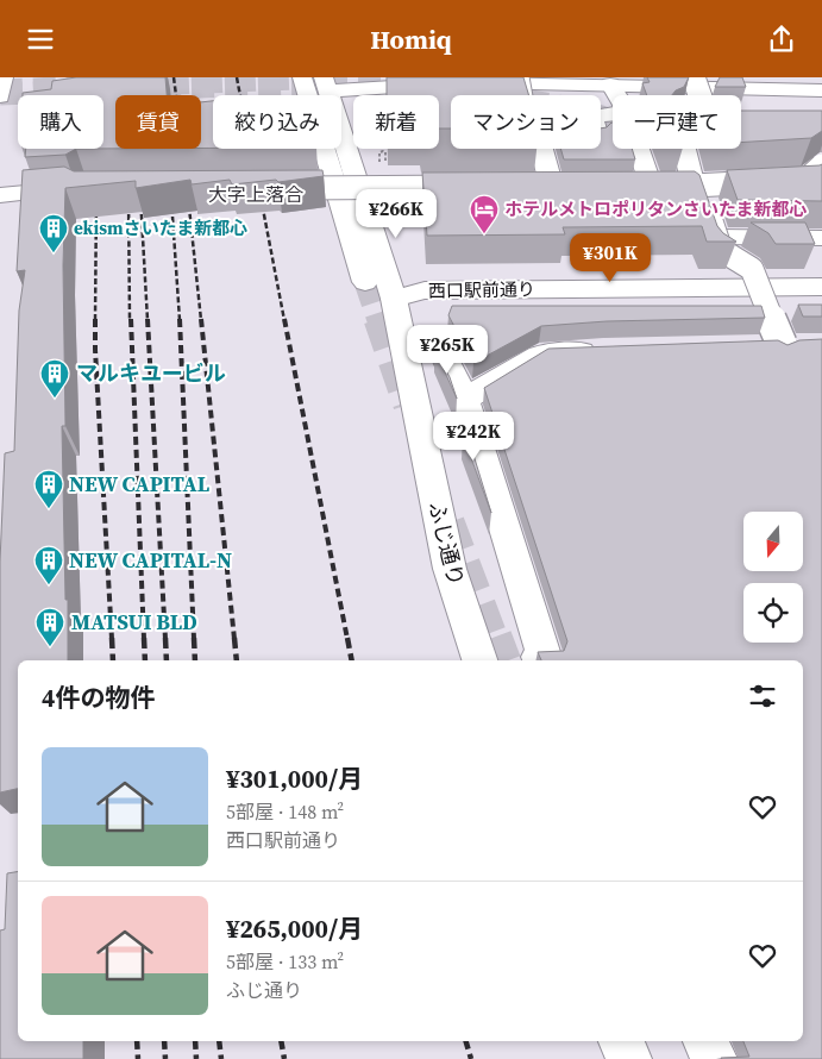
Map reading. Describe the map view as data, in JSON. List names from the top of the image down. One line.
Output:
{"streets":{"main road":["西口駅前通り","ふじ通り"]},"crossings":[["西口駅前通り","ふじ通り"]],"districts":["大字上落合"],"places":{"hotel":["ホテルメトロポリタンさいたま新都心"],"building":["ekismさいたま新都心","マルキユービル","NEW CAPITAL","NEW CAPITAL-N","MATSUI BLD"]},"north":"bottom","page":{"header":"Homiq","chip":["購入","賃貸","絞り込み","新着","マンション","一戸建て"],"price":["¥266K","¥301K","¥265K","¥242K"],"heading":"4件の物件","list":[{"name":"¥301,000/月","note":"5部屋 · 148 m² · 西口駅前通り"},{"name":"¥265,000/月","note":"5部屋 · 133 m² · ふじ通り"}]}}
